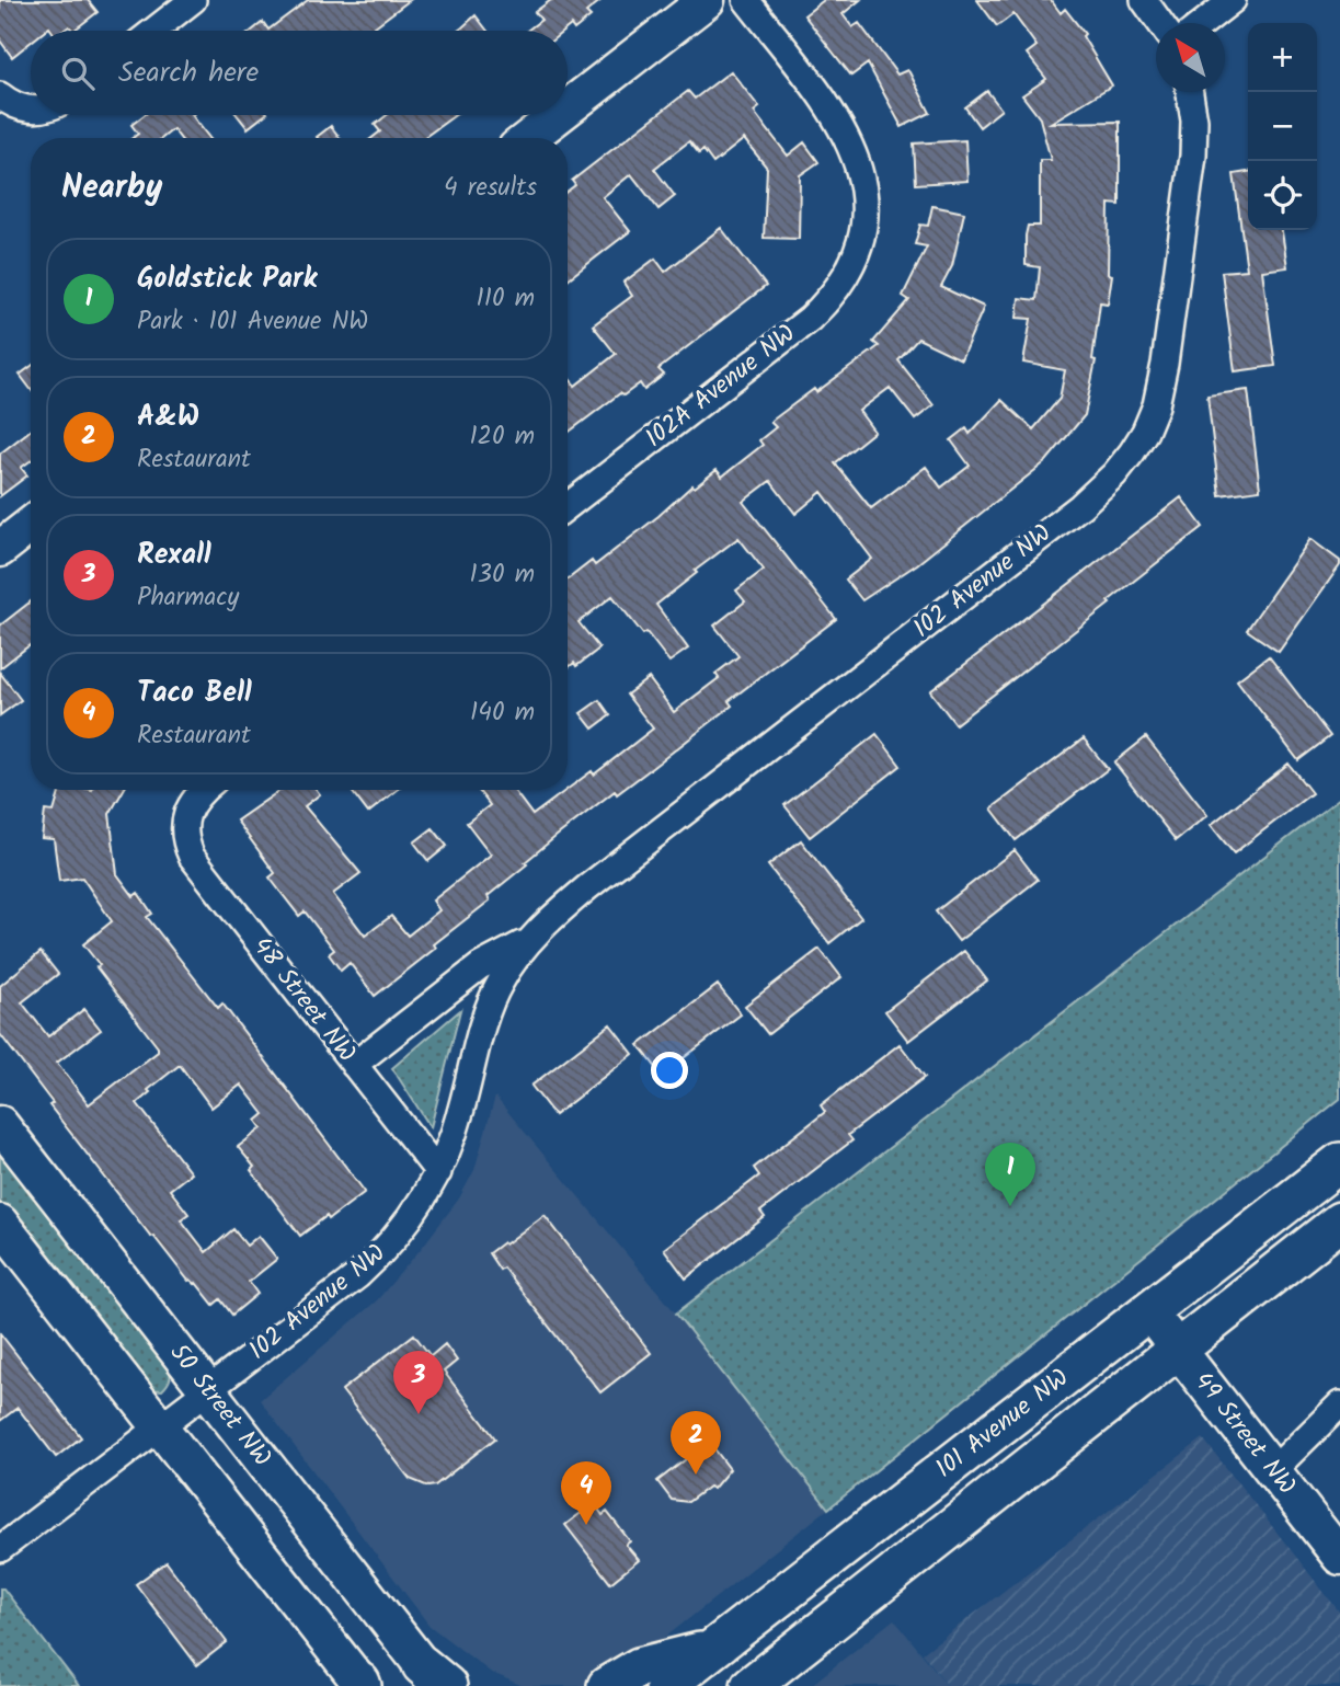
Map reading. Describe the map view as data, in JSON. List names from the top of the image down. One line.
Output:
{"streets":{"main road":["50 Street NW","101 Avenue NW","49 Street NW"],"street":["102A Avenue NW","102 Avenue NW","48 Street NW"]},"crossings":[["102 Avenue NW","48 Street NW"],["102 Avenue NW","50 Street NW"],["101 Avenue NW","49 Street NW"]],"north":"top left","page":{"map_buttons":["+","−"],"search":"Search here","heading":["Nearby","4 results"],"list":[{"mark":"1","name":"Goldstick Park","note":"Park · 101 Avenue NW","value":"110 m"},{"mark":"2","name":"A&W","note":"Restaurant","value":"120 m"},{"mark":"3","name":"Rexall","note":"Pharmacy","value":"130 m"},{"mark":"4","name":"Taco Bell","note":"Restaurant","value":"140 m"}],"pins":["1","3","2","4"]}}
